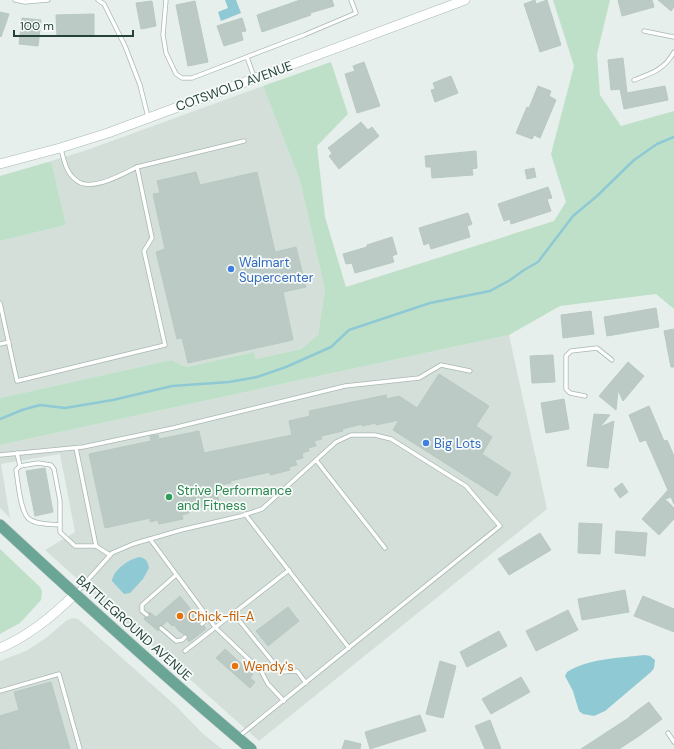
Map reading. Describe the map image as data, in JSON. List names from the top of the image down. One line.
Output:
{"streets":{"main road":["BATTLEGROUND AVENUE"],"street":["COTSWOLD AVENUE"]},"places":["Walmart Supercenter","Big Lots","Strive Performance and Fitness","Chick-fil-A","Wendy's"],"scale_bar":"100 m"}
